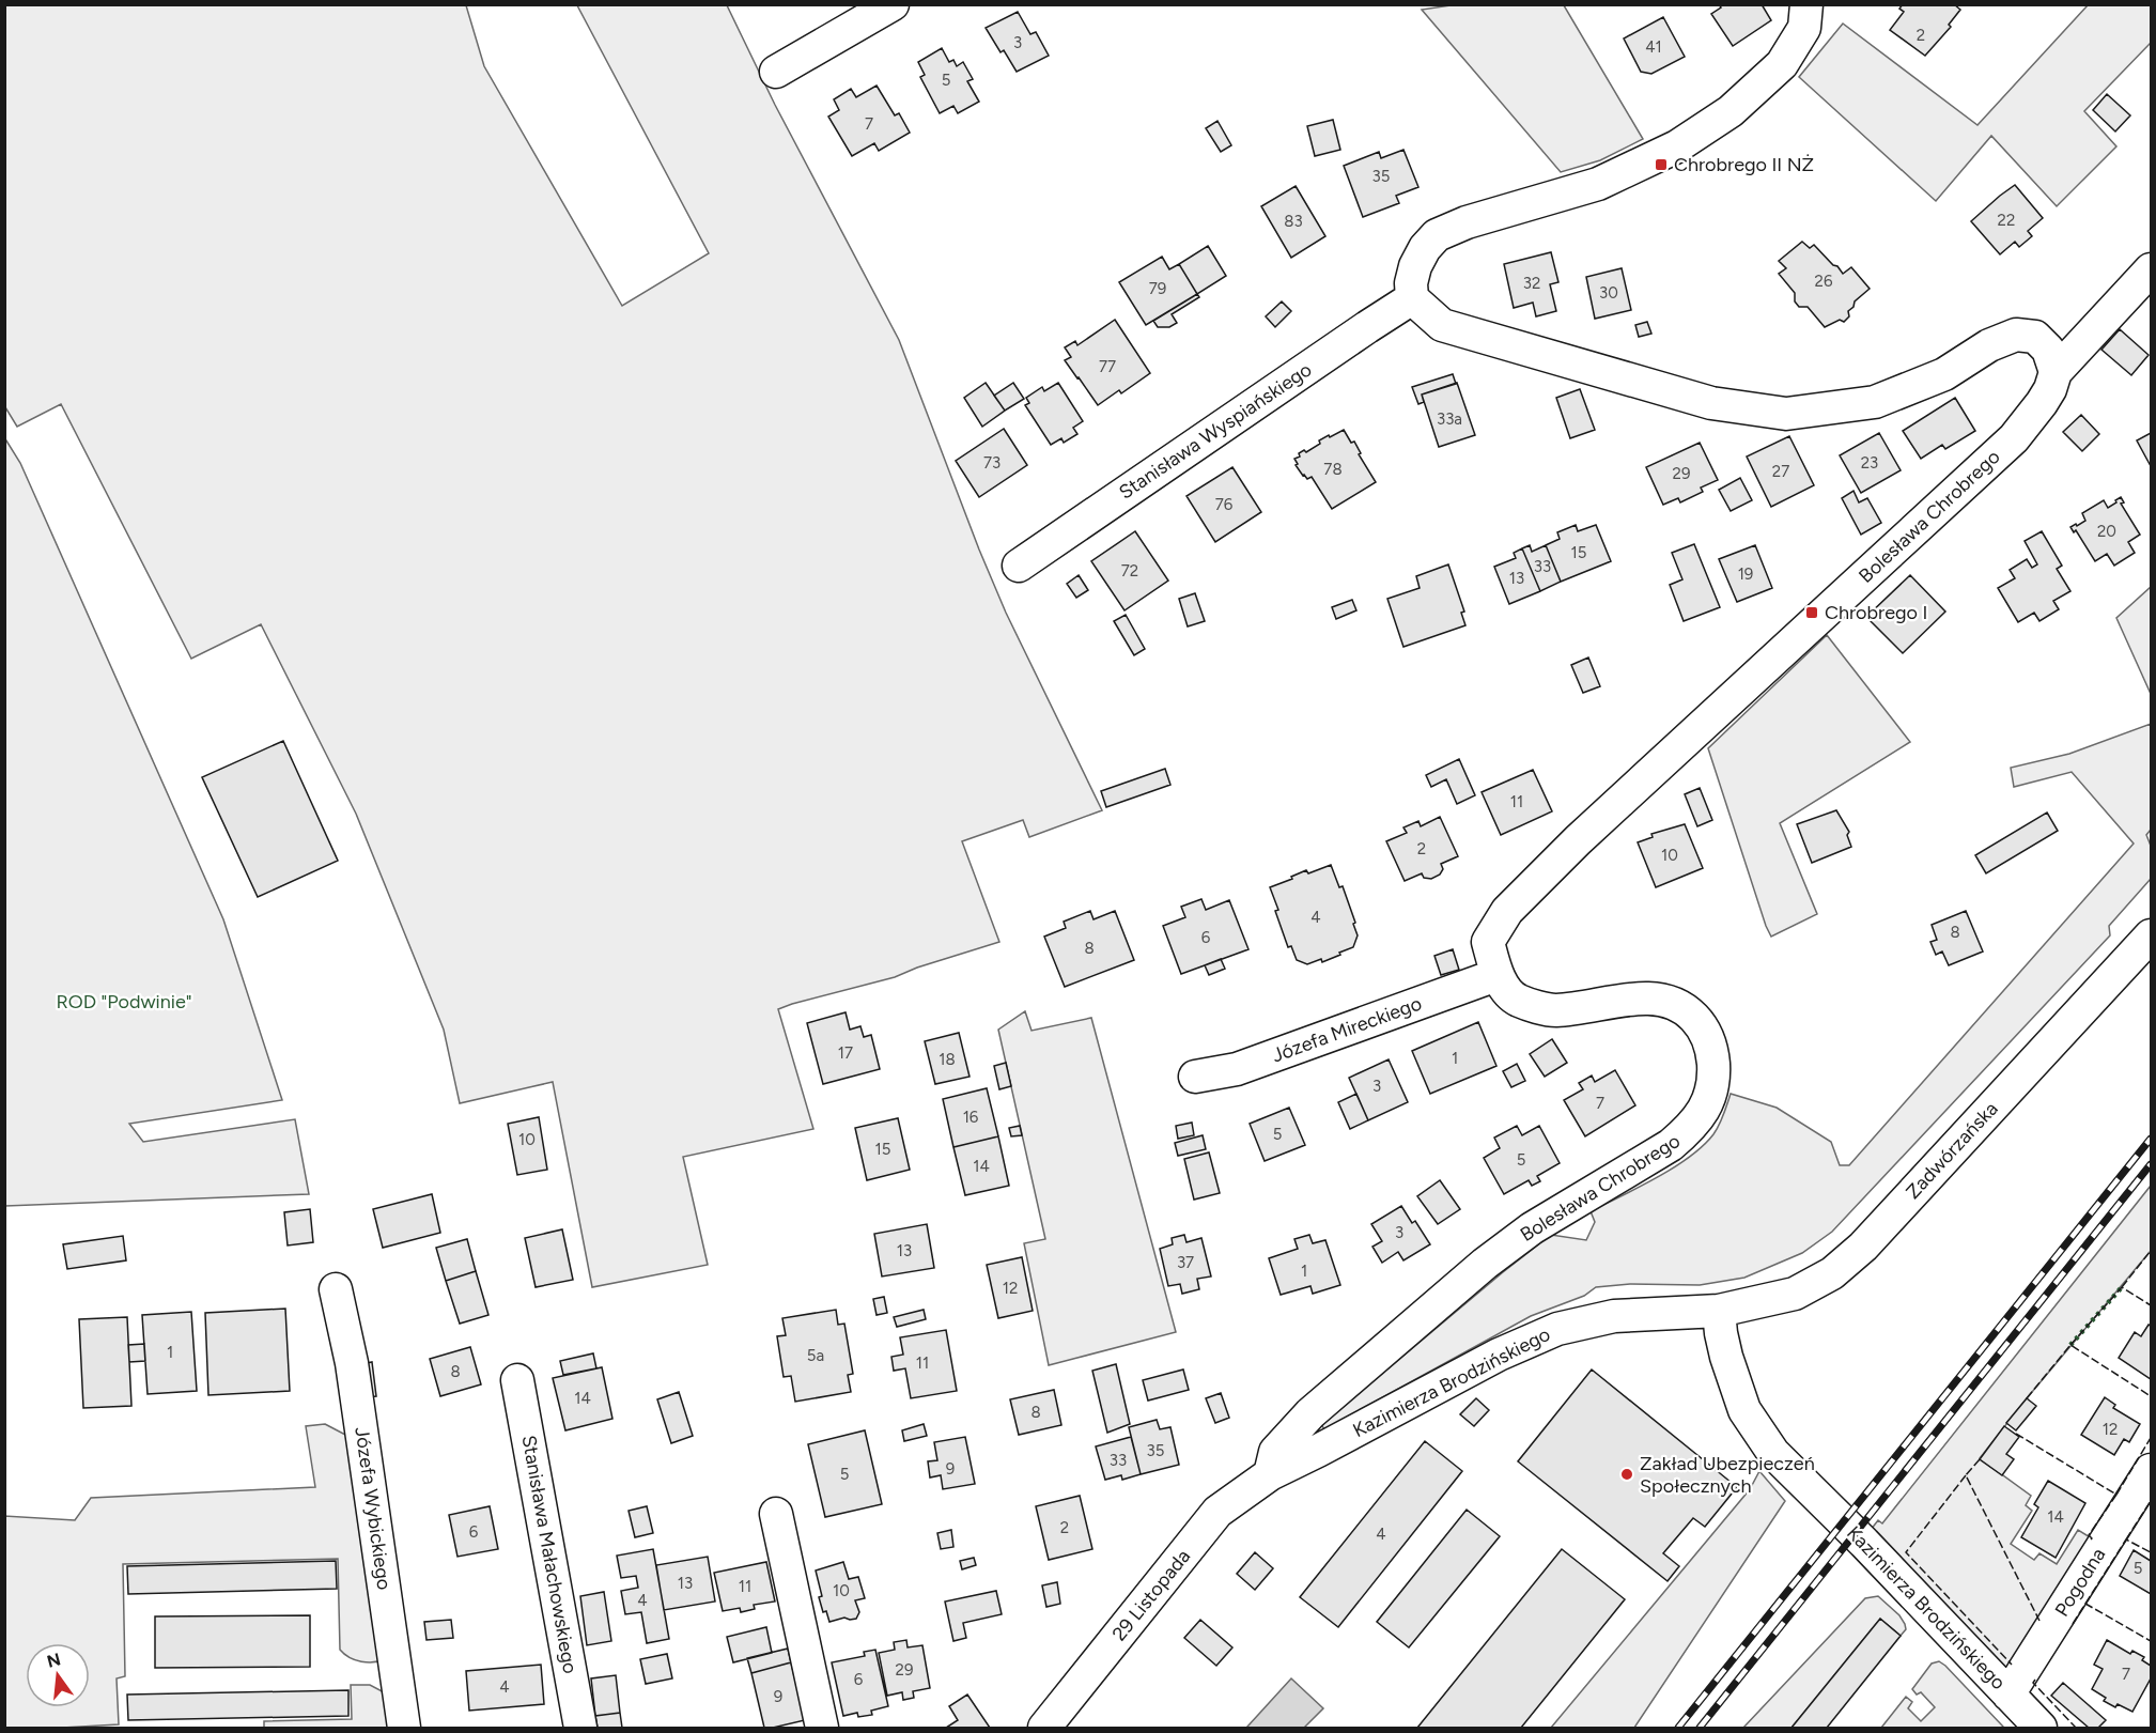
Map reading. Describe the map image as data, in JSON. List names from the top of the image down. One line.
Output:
{"streets":{"street":["Stanisława Wyspiańskiego","Bolesława Chrobrego","Józefa Mireckiego","Zadwórzańska","Kazimierza Brodzińskiego","Józefa Wybickiego","Stanisława Małachowskiego","Pogodna","29 Listopada"]},"crossings":[["Bolesława Chrobrego","Józefa Mireckiego"],["Bolesława Chrobrego","Kazimierza Brodzińskiego"],["Bolesława Chrobrego","29 Listopada"],["Zadwórzańska","Kazimierza Brodzińskiego"],["Kazimierza Brodzińskiego","Pogodna"],["Kazimierza Brodzińskiego","29 Listopada"]],"parks":["ROD \"Podwinie\""],"places":{"transit":["Chrobrego II NŻ","Chrobrego I"],"other":["Zakład Ubezpieczeń Społecznych"]},"house_numbers":["2","3","41","5","7","35","22","83","26","32","79","30","77","33a","73","23","78","27","29","76","20","15","33","72","19","13","11","2","10","4","8","6","8","17","1","18","3","7","16","5","10","15","5","14","3","13","37","1","12","1","5a","11","8","14","8","12","35","33","9","5","14","2","6","4","5","13","11","10","4","29","7","6","4","9"],"north":"top"}
